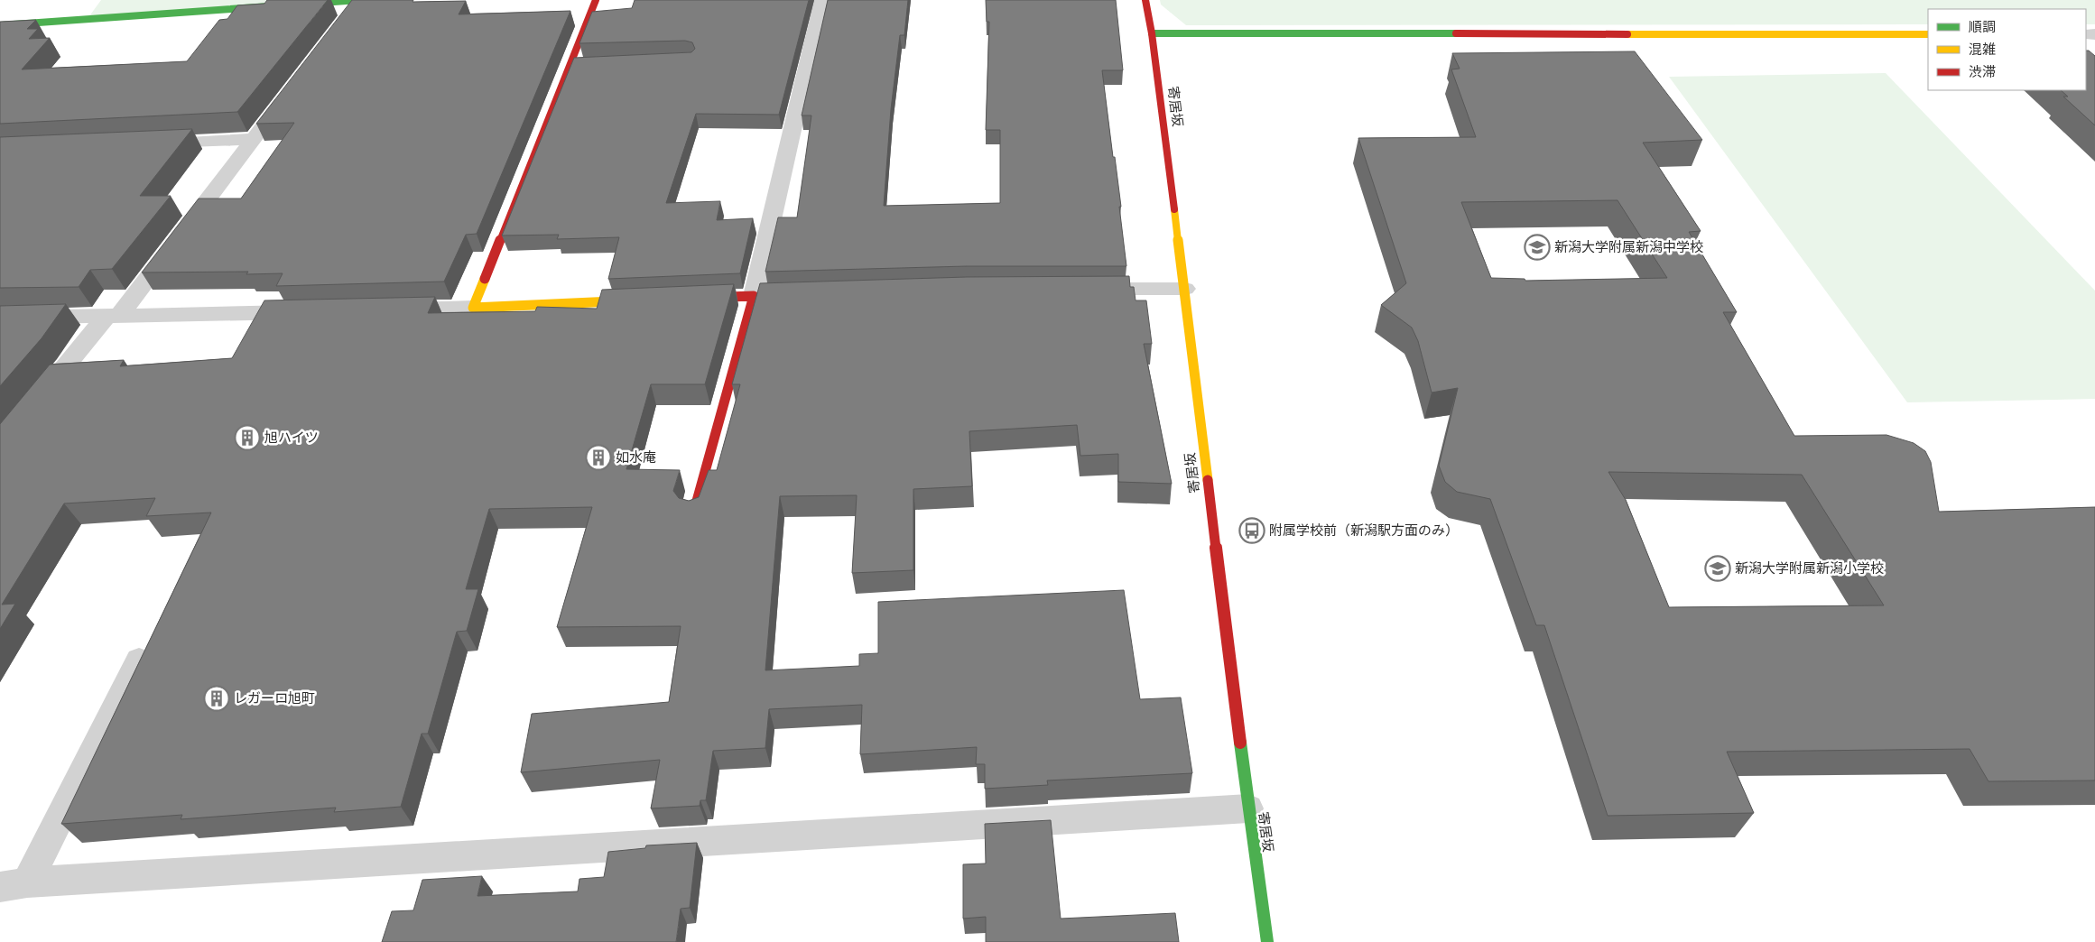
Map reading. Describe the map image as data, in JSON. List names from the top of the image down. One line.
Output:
{"streets":{"street":["寄居坂"]},"places":{"school or university":["新潟大学附属新潟中学校","新潟大学附属新潟小学校"],"building":["旭ハイツ","如水庵","レガーロ旭町"],"bus stop":["附属学校前（新潟駅方面のみ）"]},"legend":["順調","混雑","渋滞"]}
